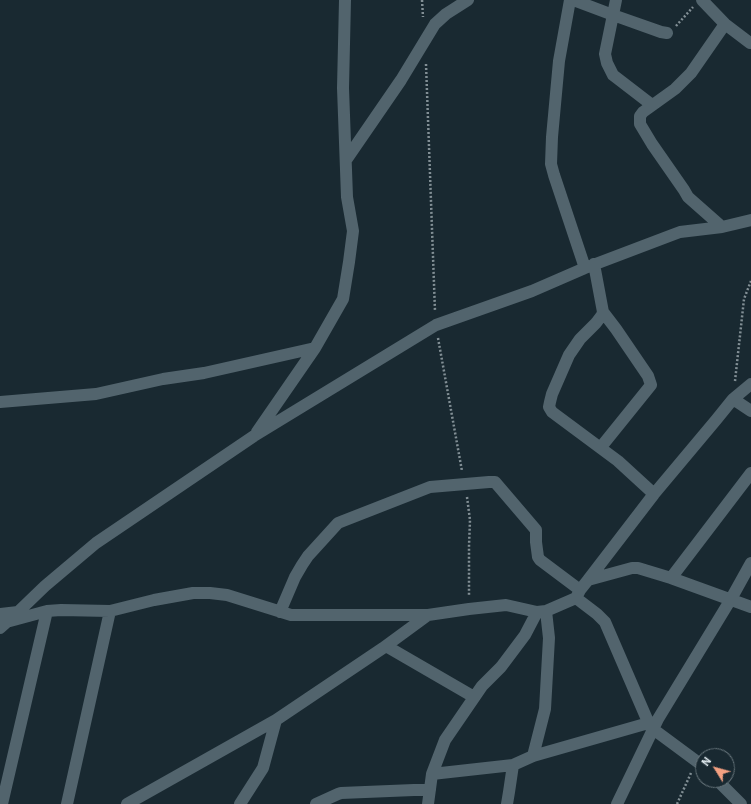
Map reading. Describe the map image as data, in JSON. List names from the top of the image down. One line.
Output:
{"north":"top left"}
